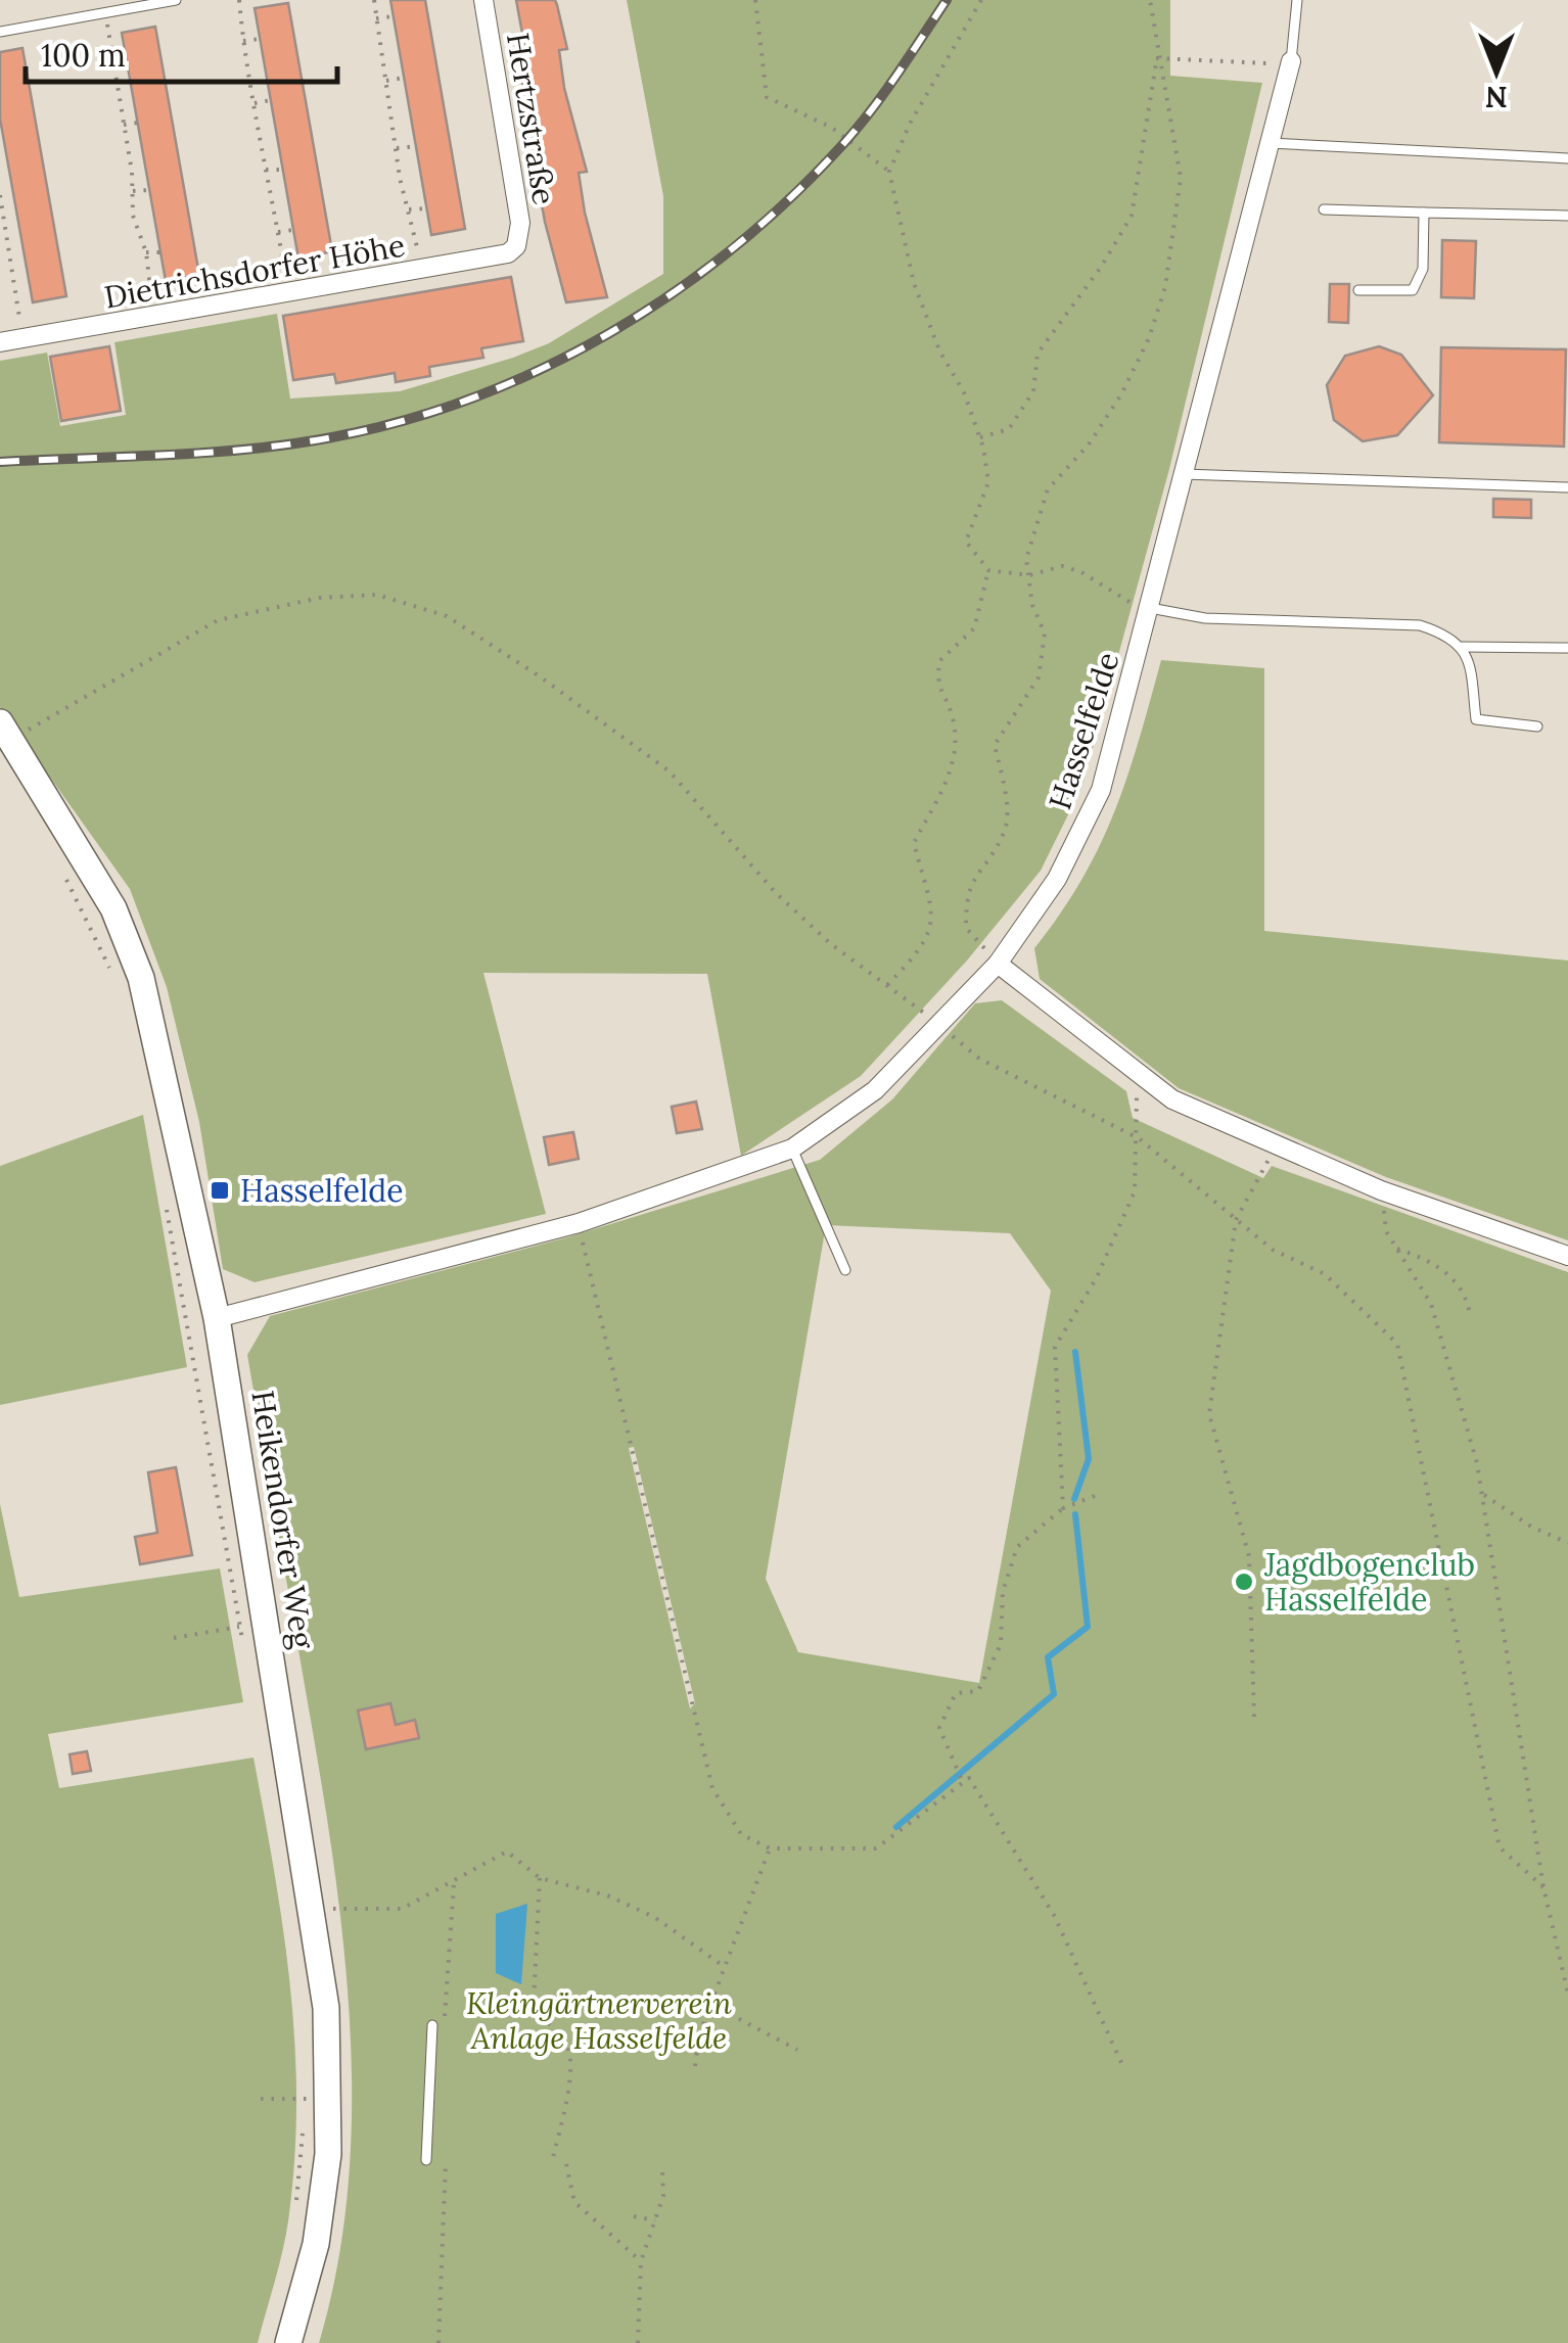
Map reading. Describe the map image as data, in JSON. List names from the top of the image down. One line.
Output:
{"streets":{"street":["Hertzstraße","Dietrichsdorfer Höhe","Hasselfelde","Heikendorfer Weg"]},"crossings":[["Hertzstraße","Dietrichsdorfer Höhe"],["Hasselfelde","Heikendorfer Weg"]],"parks":["Kleingärtnerverein Anlage Hasselfelde"],"places":{"transit":["Hasselfelde"],"other":["Jagdbogenclub Hasselfelde"]},"scale_bar":"100 m","north":"bottom"}
